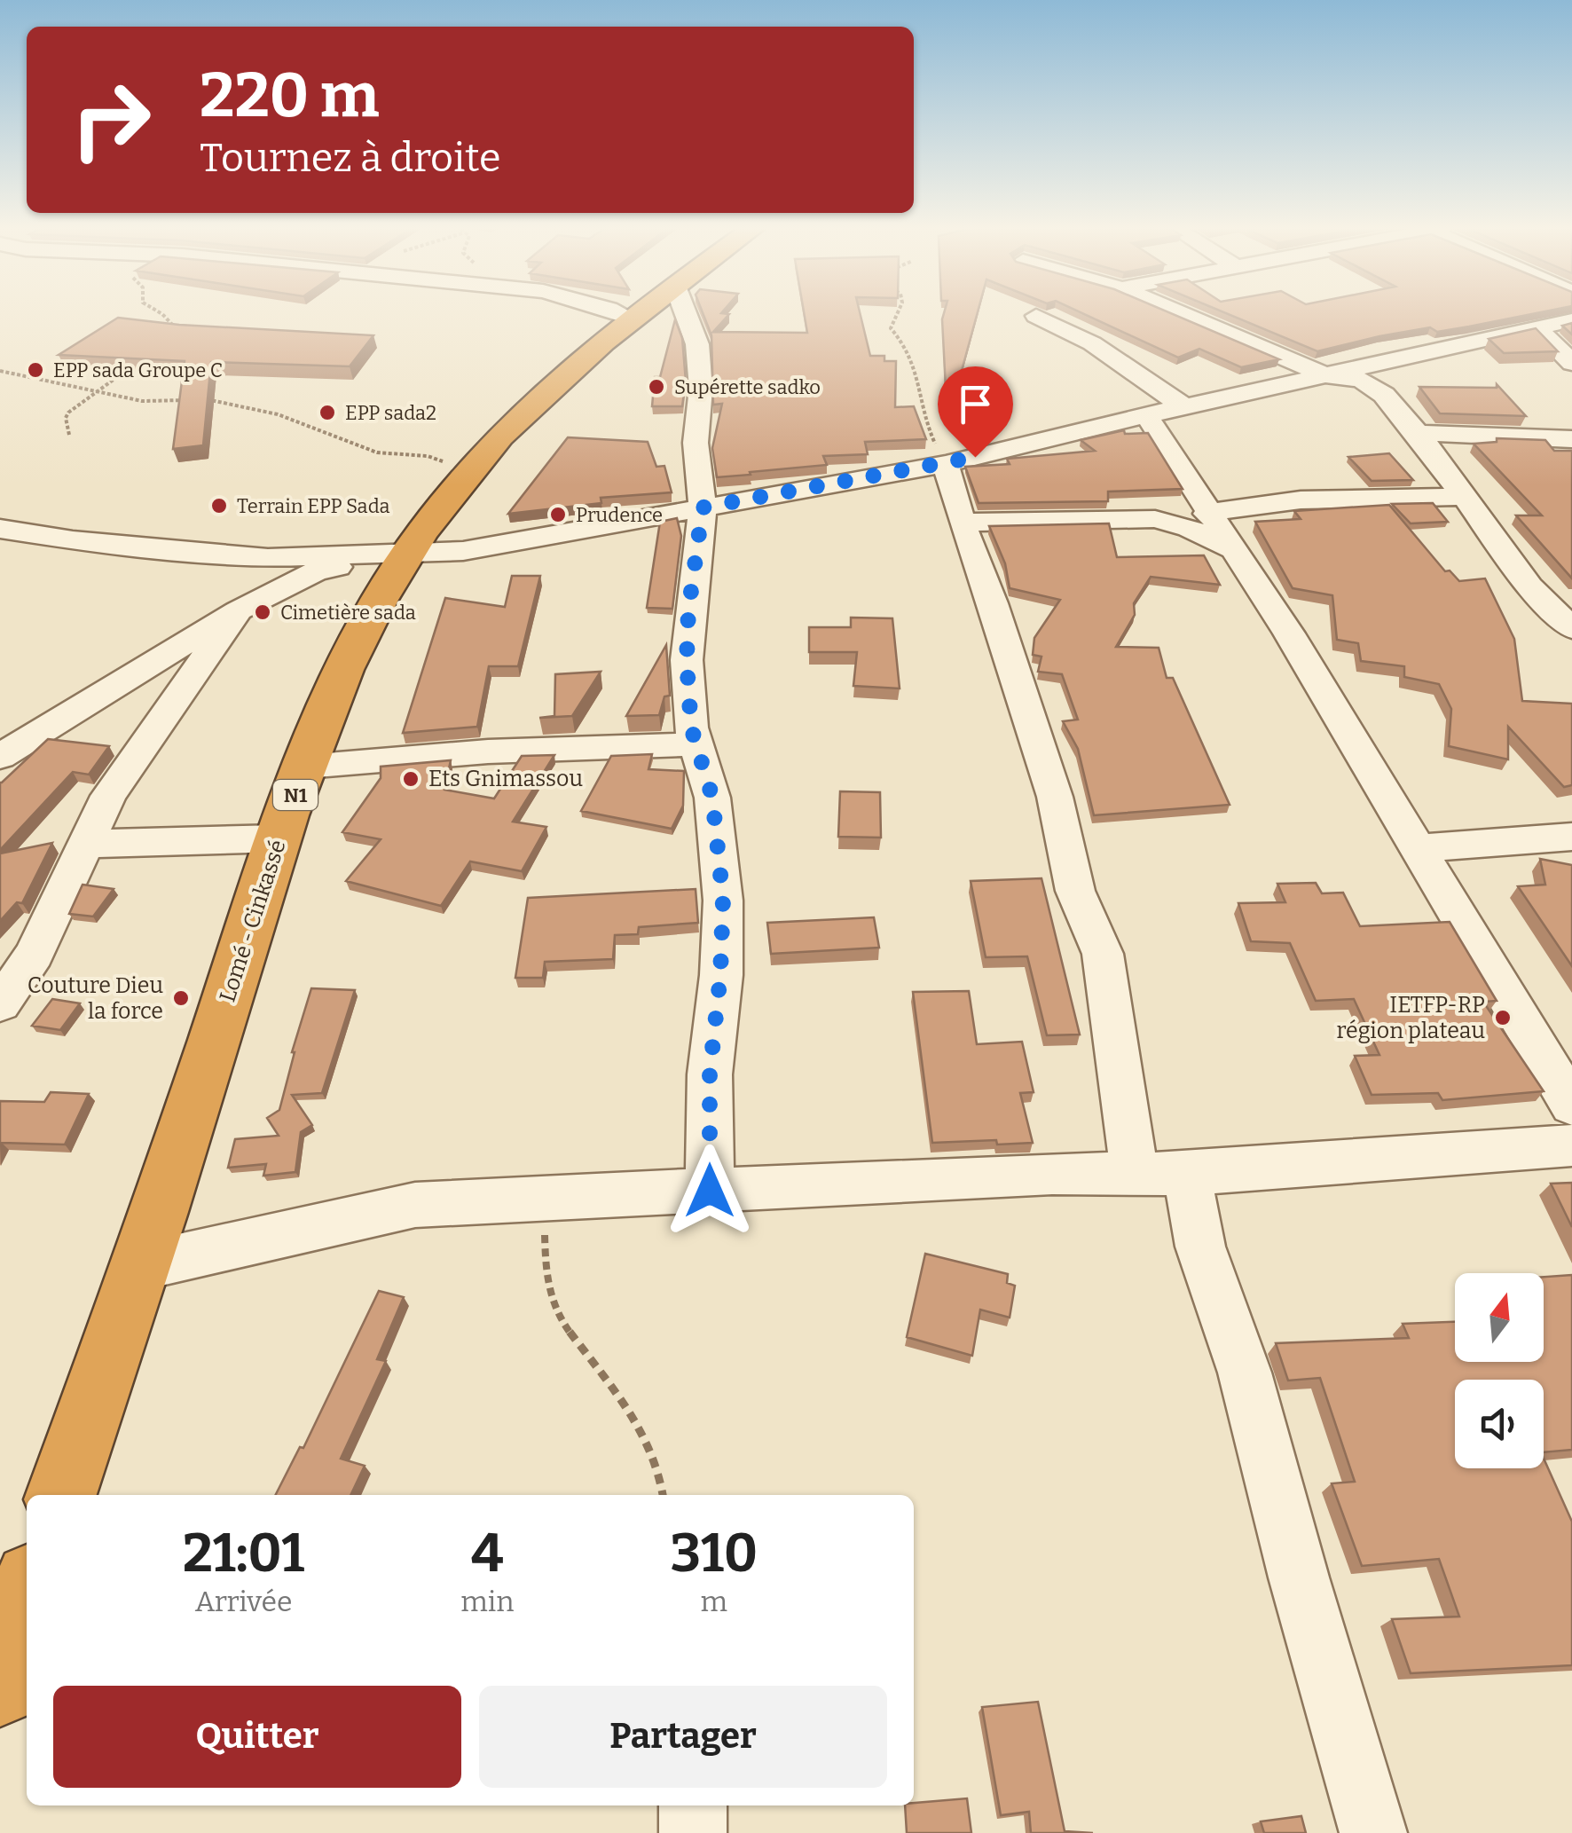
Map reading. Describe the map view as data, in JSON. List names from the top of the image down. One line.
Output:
{"streets":{"highway":["N1","Lomé - Cinkassé"]},"places":["EPP sada Groupe C","Supérette sadko","EPP sada2","Terrain EPP Sada","Prudence","Cimetière sada","Ets Gnimassou","Couture Dieu la force","IETFP-RP région plateau"],"north":"top","page":{"turn":["220 m","Tournez à droite"],"eta":["21:01","Arrivée","4","min","310","m"],"buttons":["Quitter","Partager"]}}
